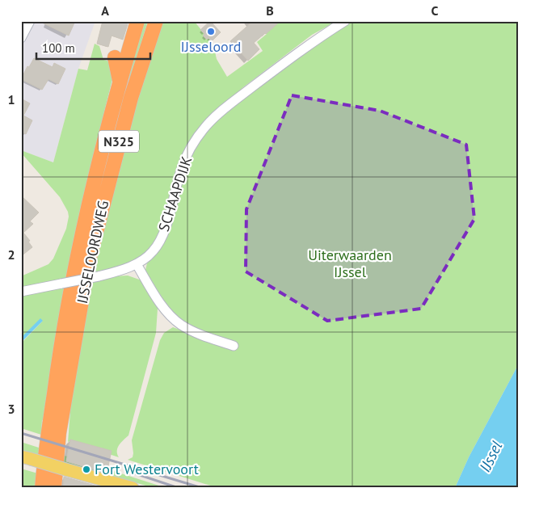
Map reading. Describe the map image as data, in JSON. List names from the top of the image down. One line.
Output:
{"streets":{"highway":["N325","IJSSELOORDWEG"],"street":["SCHAAPDIJK"]},"water":["IJssel"],"parks":["Uiterwaarden IJssel"],"places":["IJsseloord","Fort Westervoort"],"scale_bar":"100 m","grid":{"columns":["A","B","C"],"rows":["1","2","3"]}}
